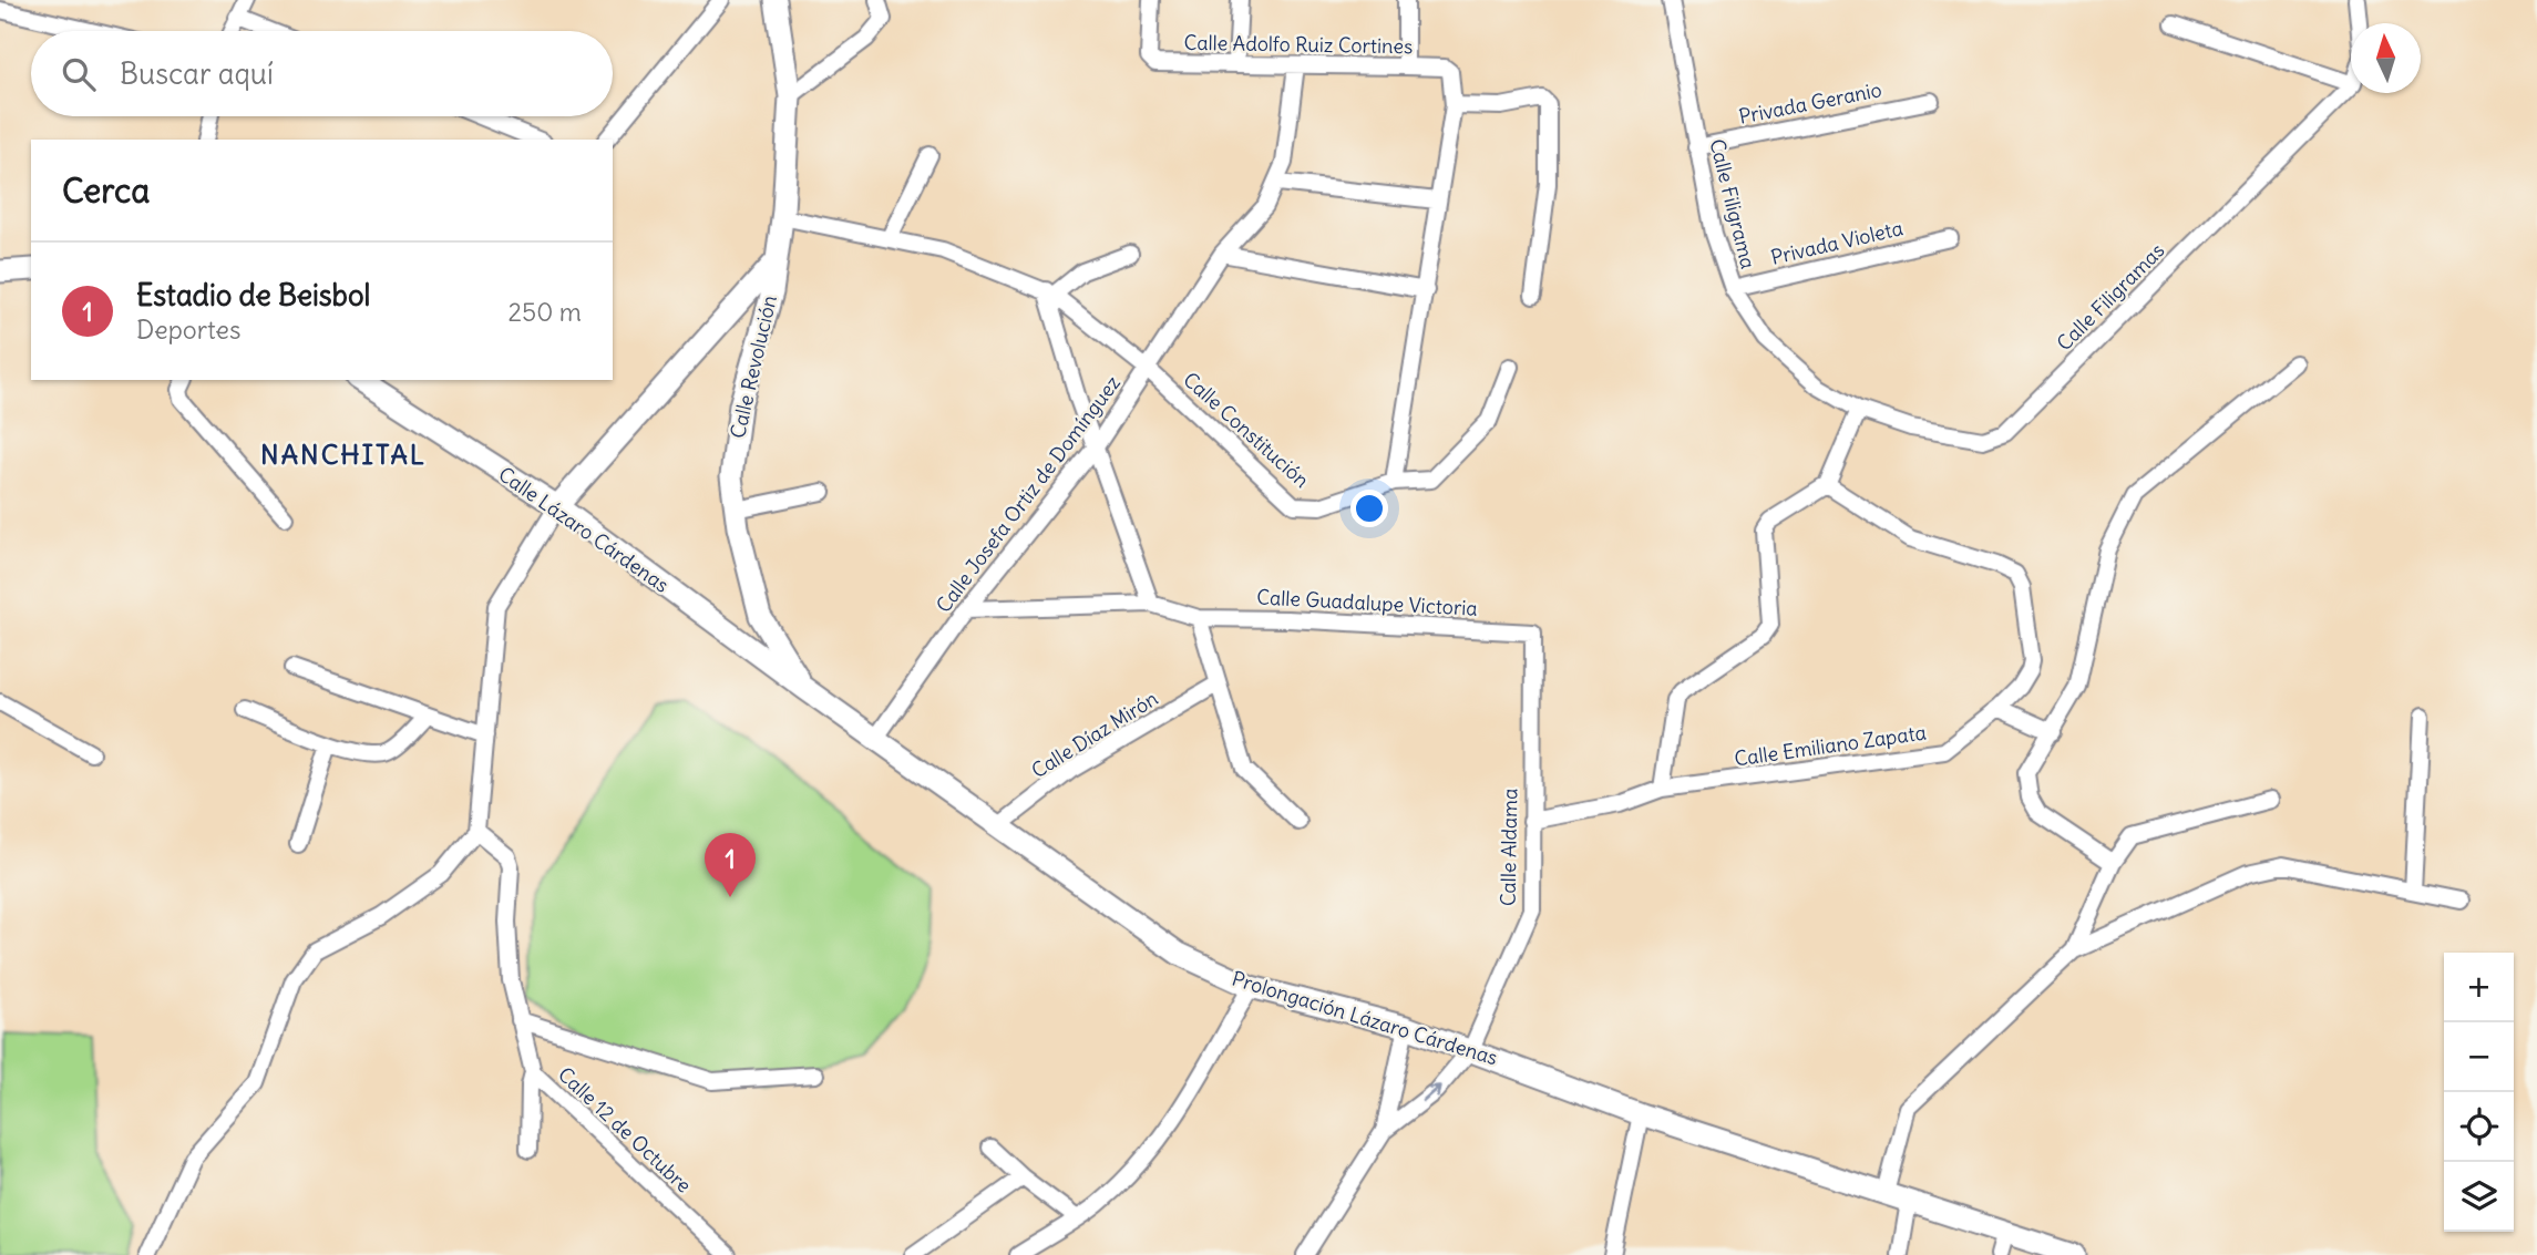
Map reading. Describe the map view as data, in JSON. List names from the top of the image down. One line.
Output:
{"streets":{"main road":["Calle Revolución","Calle Lázaro Cárdenas","Prolongación Lázaro Cárdenas"],"street":["Calle Adolfo Ruiz Cortines","Privada Geranio","Calle Filigrama","Privada Violeta","Calle Filigramas","Calle Constitución","Calle Josefa Ortiz de Domínguez","Calle Guadalupe Victoria","Calle Díaz Mirón","Calle Emiliano Zapata","Calle Aldama","Calle 12 de Octubre"]},"crossings":[["Calle Adolfo Ruiz Cortines","Calle Josefa Ortiz de Domínguez"],["Privada Geranio","Calle Filigrama"],["Calle Filigrama","Privada Violeta"],["Calle Filigrama","Calle Filigramas"],["Calle Revolución","Calle Constitución"],["Calle Revolución","Calle Lázaro Cárdenas"],["Calle Revolución","Prolongación Lázaro Cárdenas"],["Calle Constitución","Calle Josefa Ortiz de Domínguez"],["Calle Josefa Ortiz de Domínguez","Prolongación Lázaro Cárdenas"],["Calle Lázaro Cárdenas","Prolongación Lázaro Cárdenas"],["Calle Guadalupe Victoria","Calle Aldama"],["Calle Díaz Mirón","Prolongación Lázaro Cárdenas"],["Calle Emiliano Zapata","Calle Aldama"],["Calle Aldama","Prolongación Lázaro Cárdenas"]],"districts":["NANCHITAL"],"north":"top","page":{"search":"Buscar aquí","heading":"Cerca","list":[{"mark":"1","name":"Estadio de Beisbol","note":"Deportes","value":"250 m"}],"pins":"1","map_buttons":["+","−"]}}
